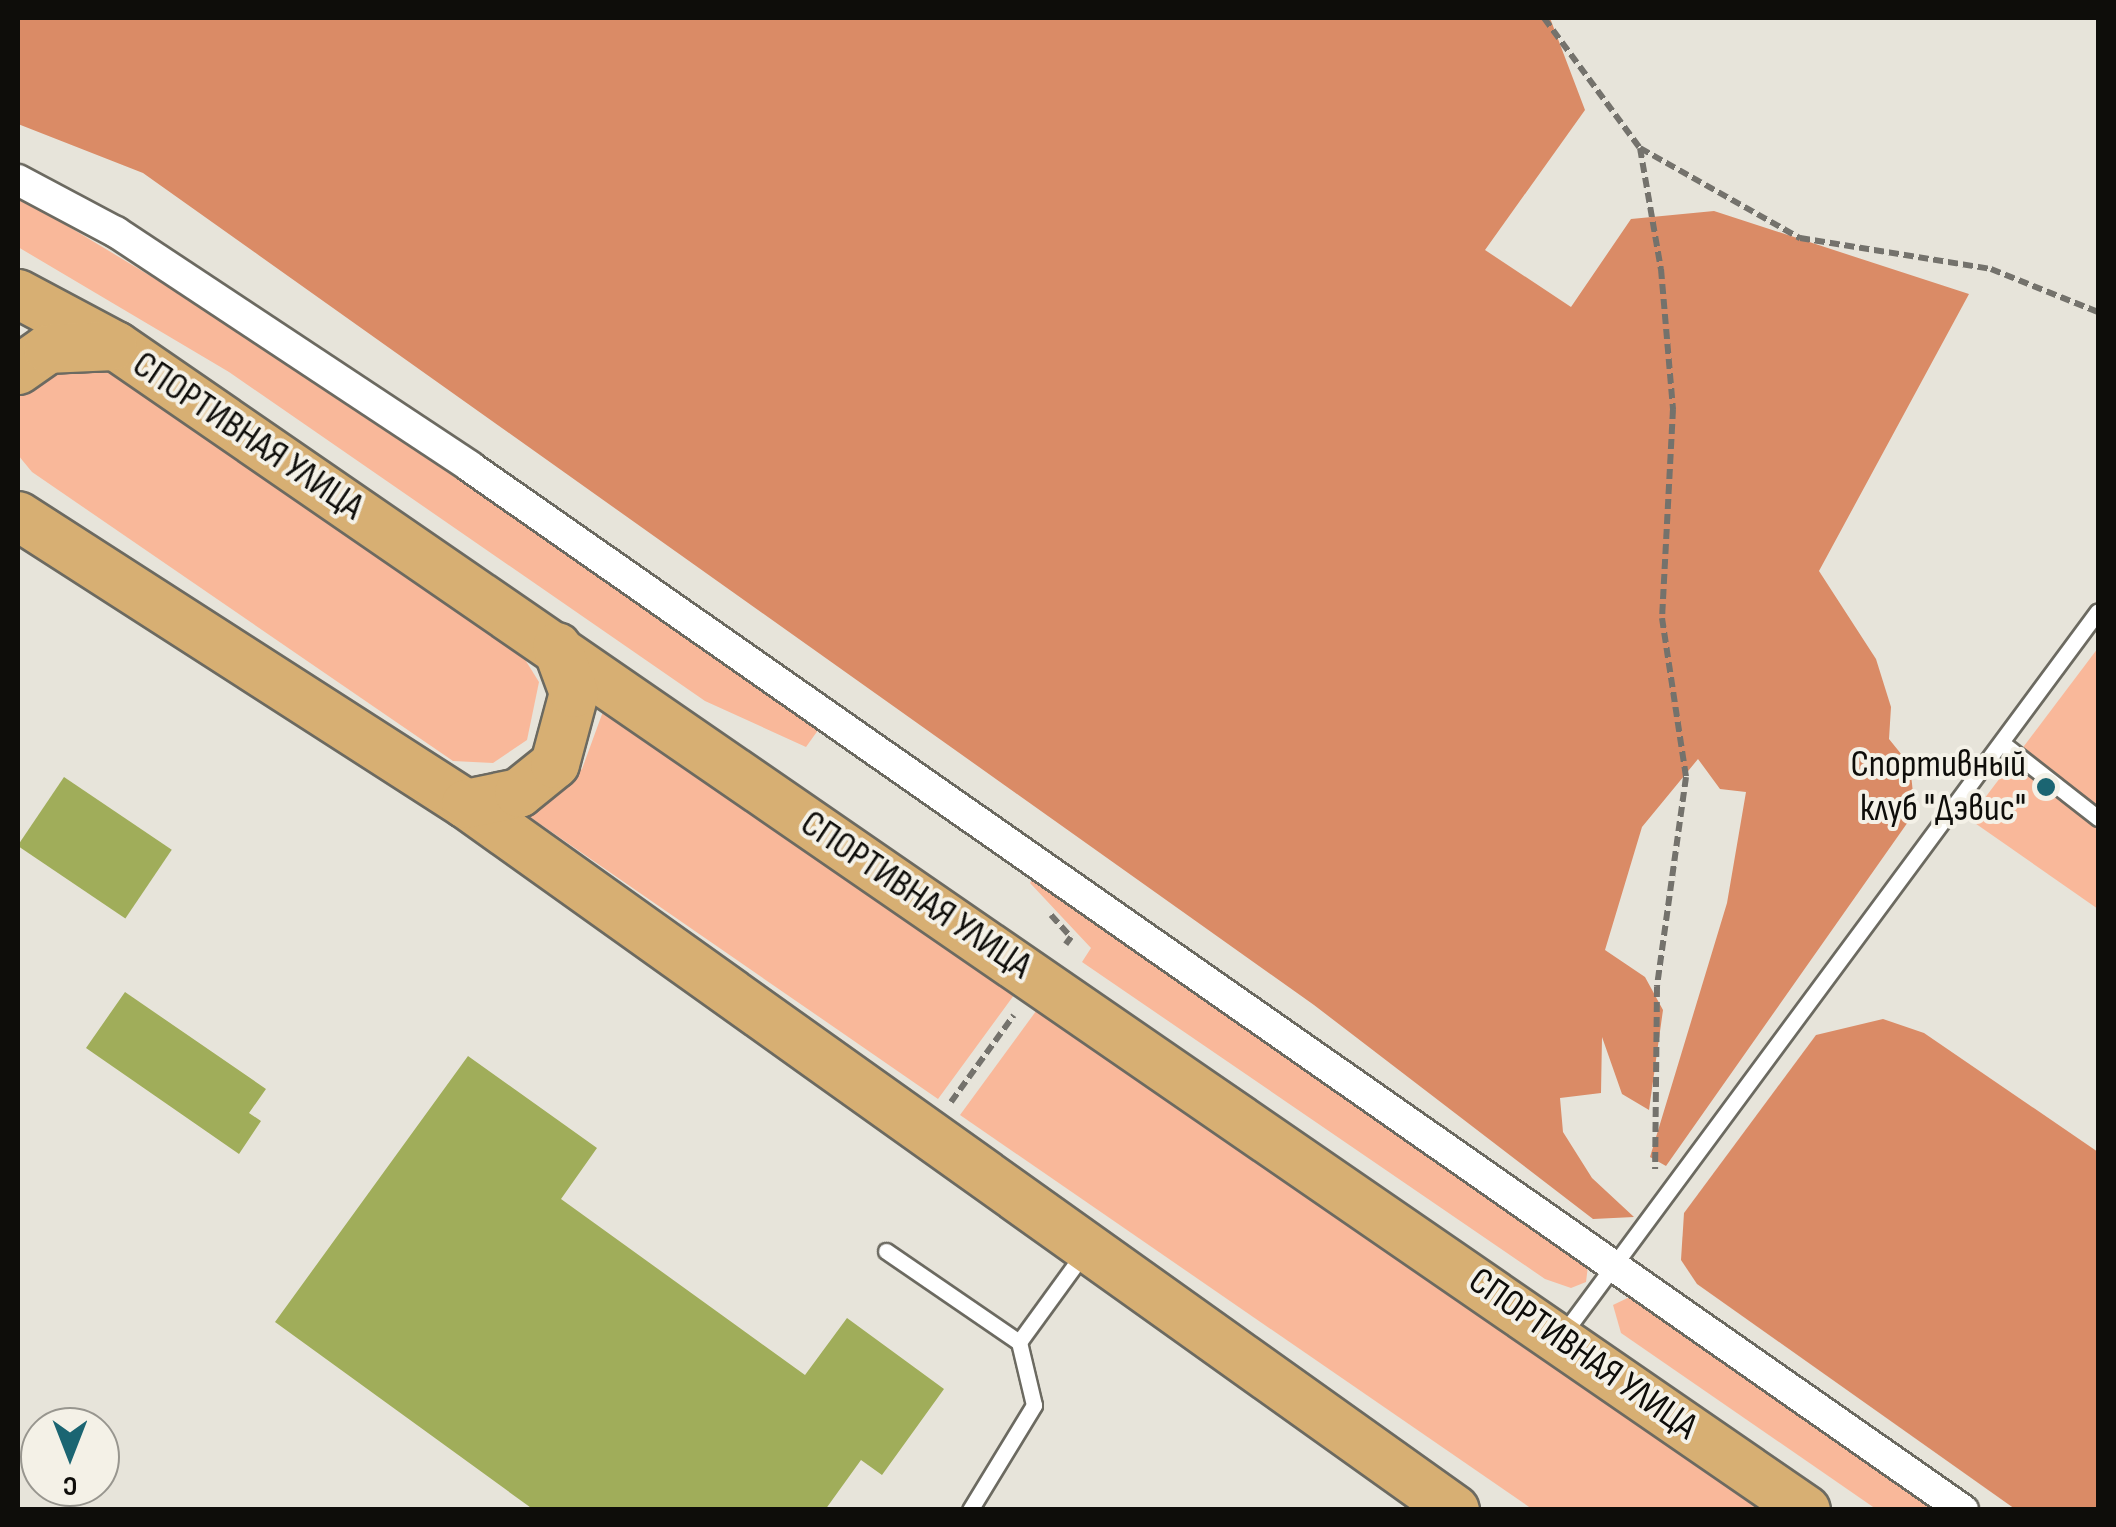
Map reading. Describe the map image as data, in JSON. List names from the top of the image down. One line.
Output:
{"streets":{"main road":["СПОРТИВНАЯ УЛИЦА"]},"places":["Спортивный клуб \"Дэвис\""],"north":"bottom"}
